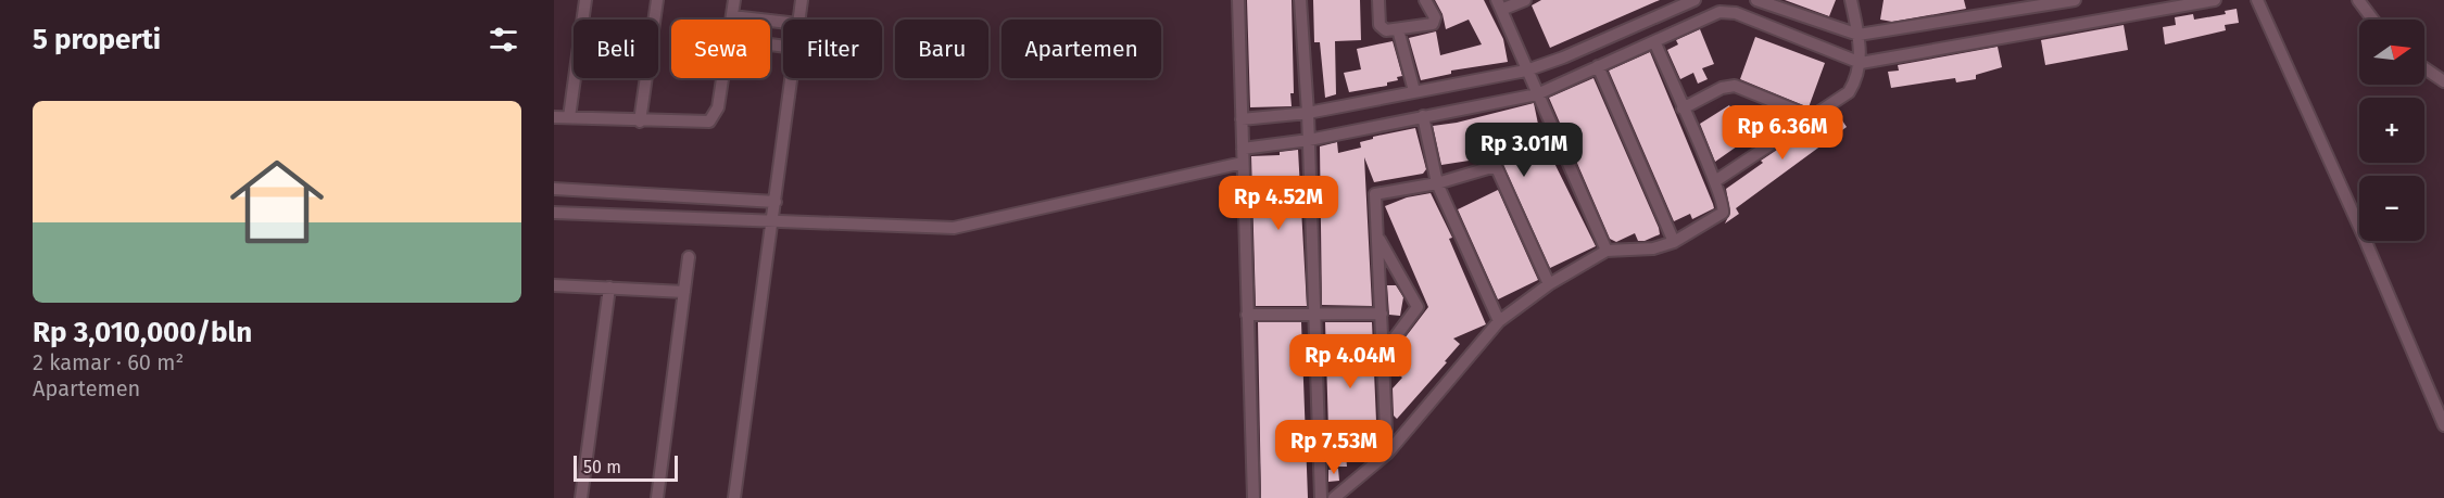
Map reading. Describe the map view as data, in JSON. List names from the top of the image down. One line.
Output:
{"scale_bar":"50 m","north":"right","page":{"heading":"5 properti","map_buttons":["+","−"],"chip":["Beli","Sewa","Filter","Baru","Apartemen"],"list":[{"name":"Rp 3,010,000/bln","note":"2 kamar · 60 m² · Apartemen"}],"price":["Rp 6.36M","Rp 3.01M","Rp 4.52M","Rp 4.04M","Rp 7.53M"],"scale":"50 m"}}
